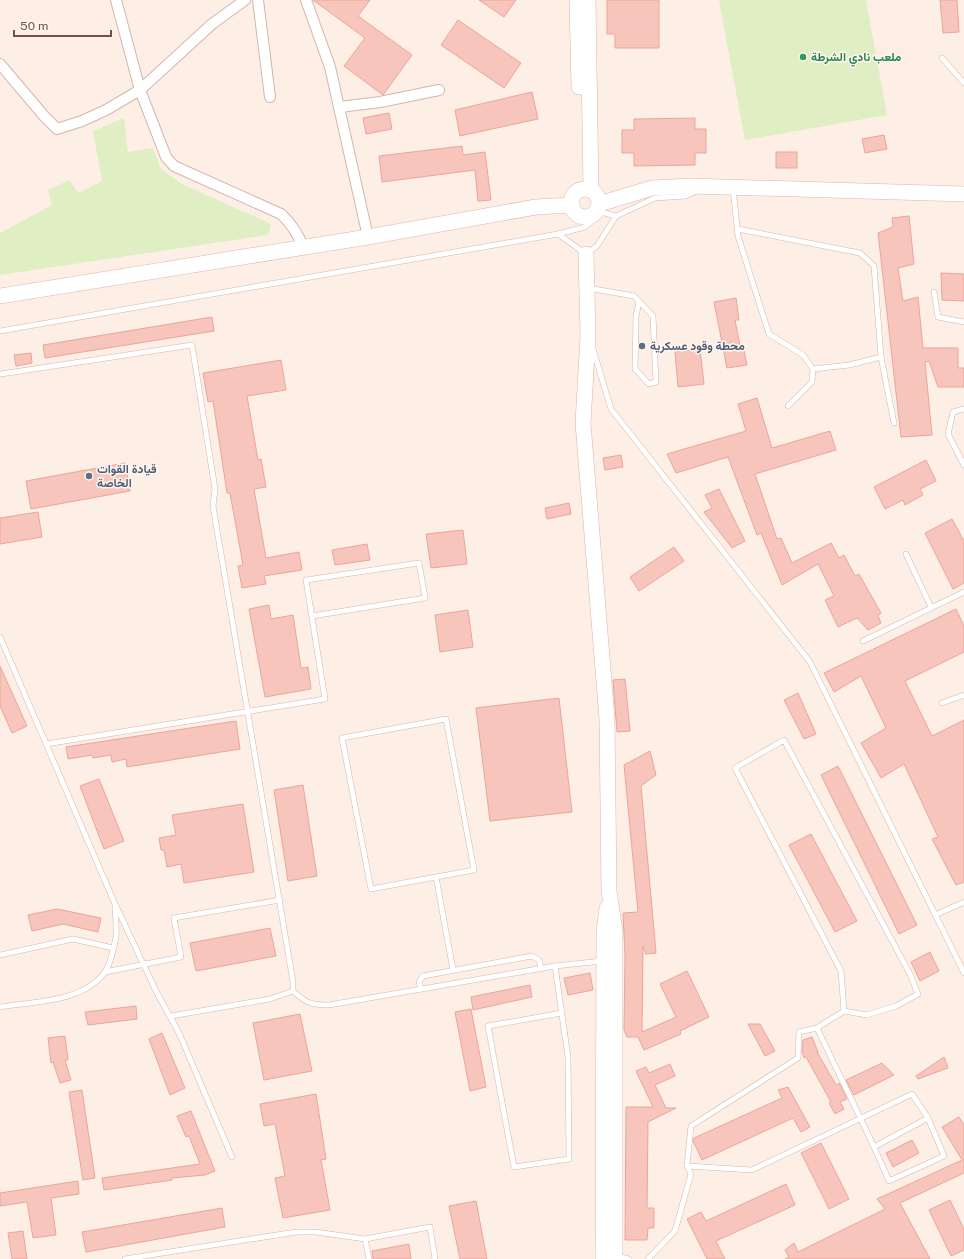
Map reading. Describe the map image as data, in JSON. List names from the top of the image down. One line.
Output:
{"places":["ملعب نادي الشرطة","محطة وقود عسكرية","قيادة القوات الخاصة"],"scale_bar":"50 m"}
